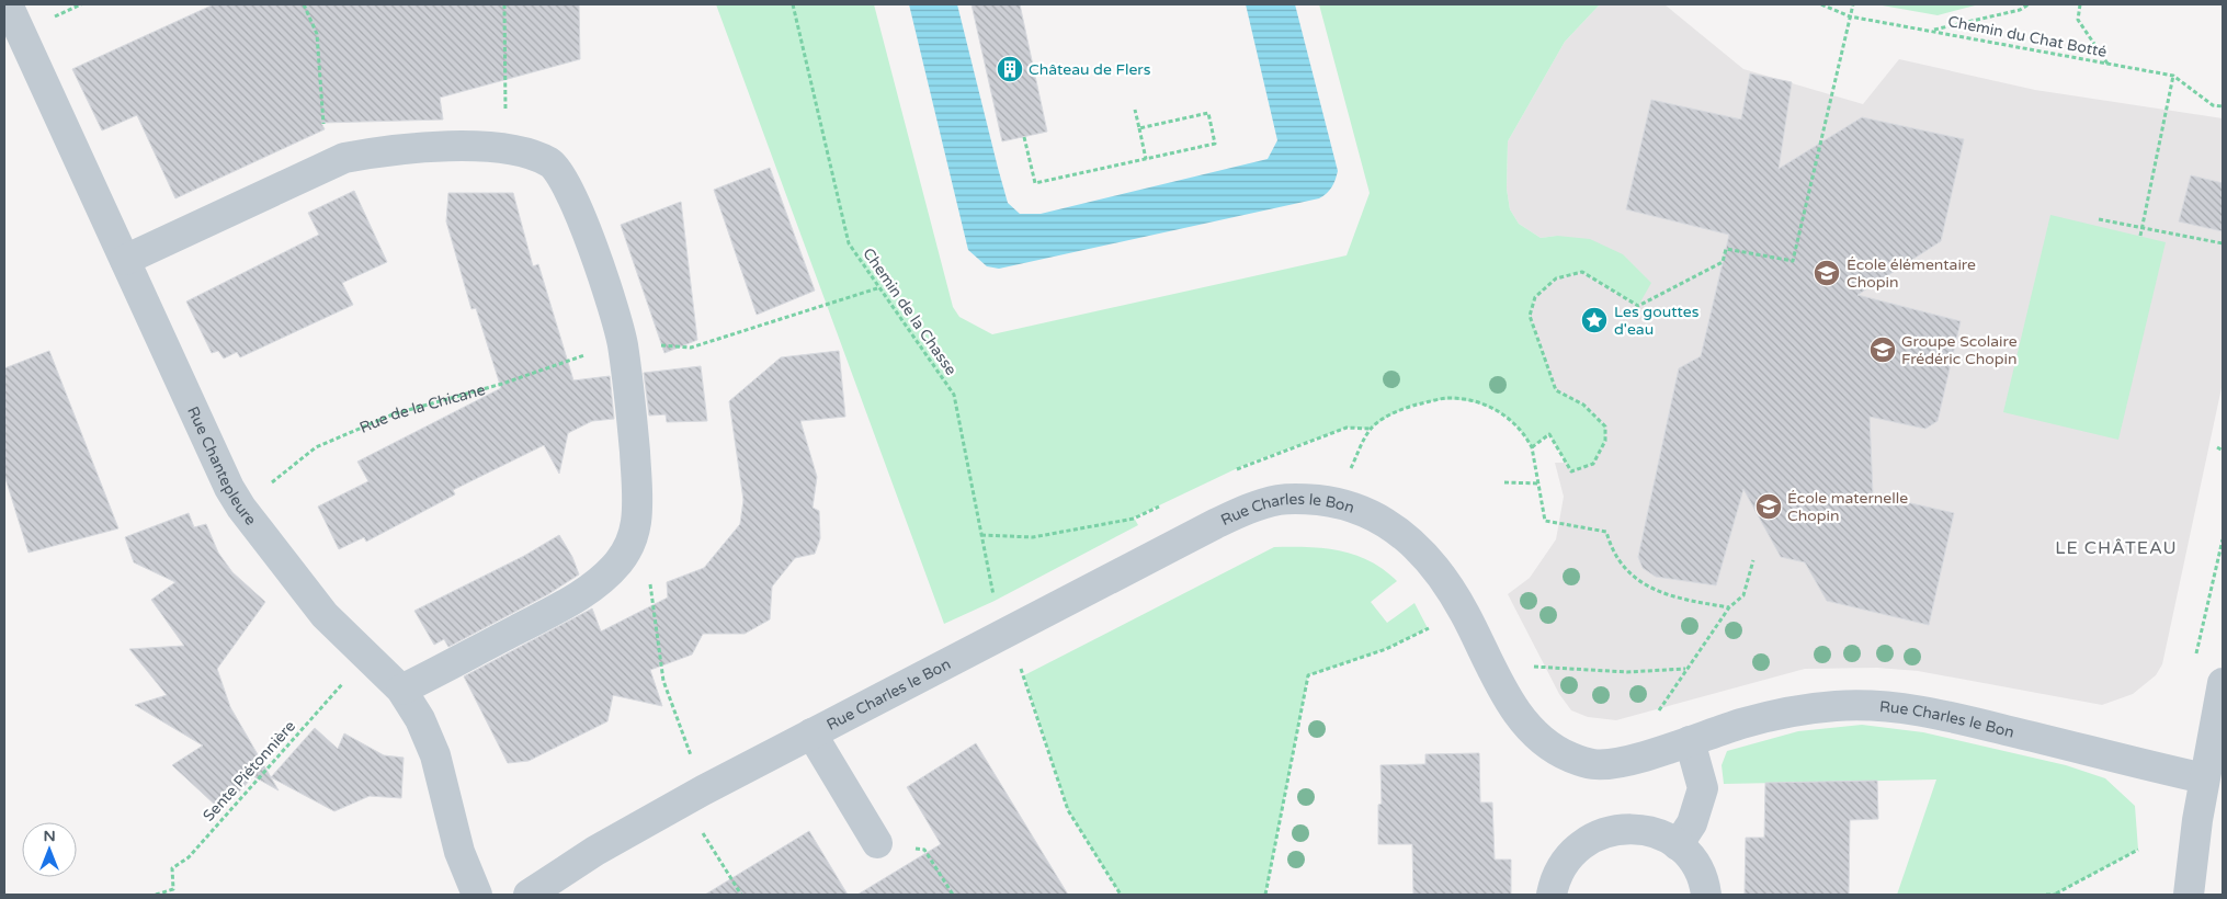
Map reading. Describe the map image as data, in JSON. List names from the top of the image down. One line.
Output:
{"streets":{"street":["Rue Chantepleure","Rue Charles le Bon"],"path":["Chemin du Chat Botté","Chemin de la Chasse","Rue de la Chicane","Sente Piétonnière"]},"crossings":[["Chemin de la Chasse","Rue de la Chicane"],["Chemin de la Chasse","Rue Charles le Bon"],["Rue de la Chicane","Rue Chantepleure"],["Rue Chantepleure","Sente Piétonnière"]],"districts":["LE CHÂTEAU"],"places":{"building":["Château de Flers"],"school or university":["École élémentaire Chopin","Groupe Scolaire Frédéric Chopin","École maternelle Chopin"],"place":["Les gouttes d'eau"]},"north":"top"}
